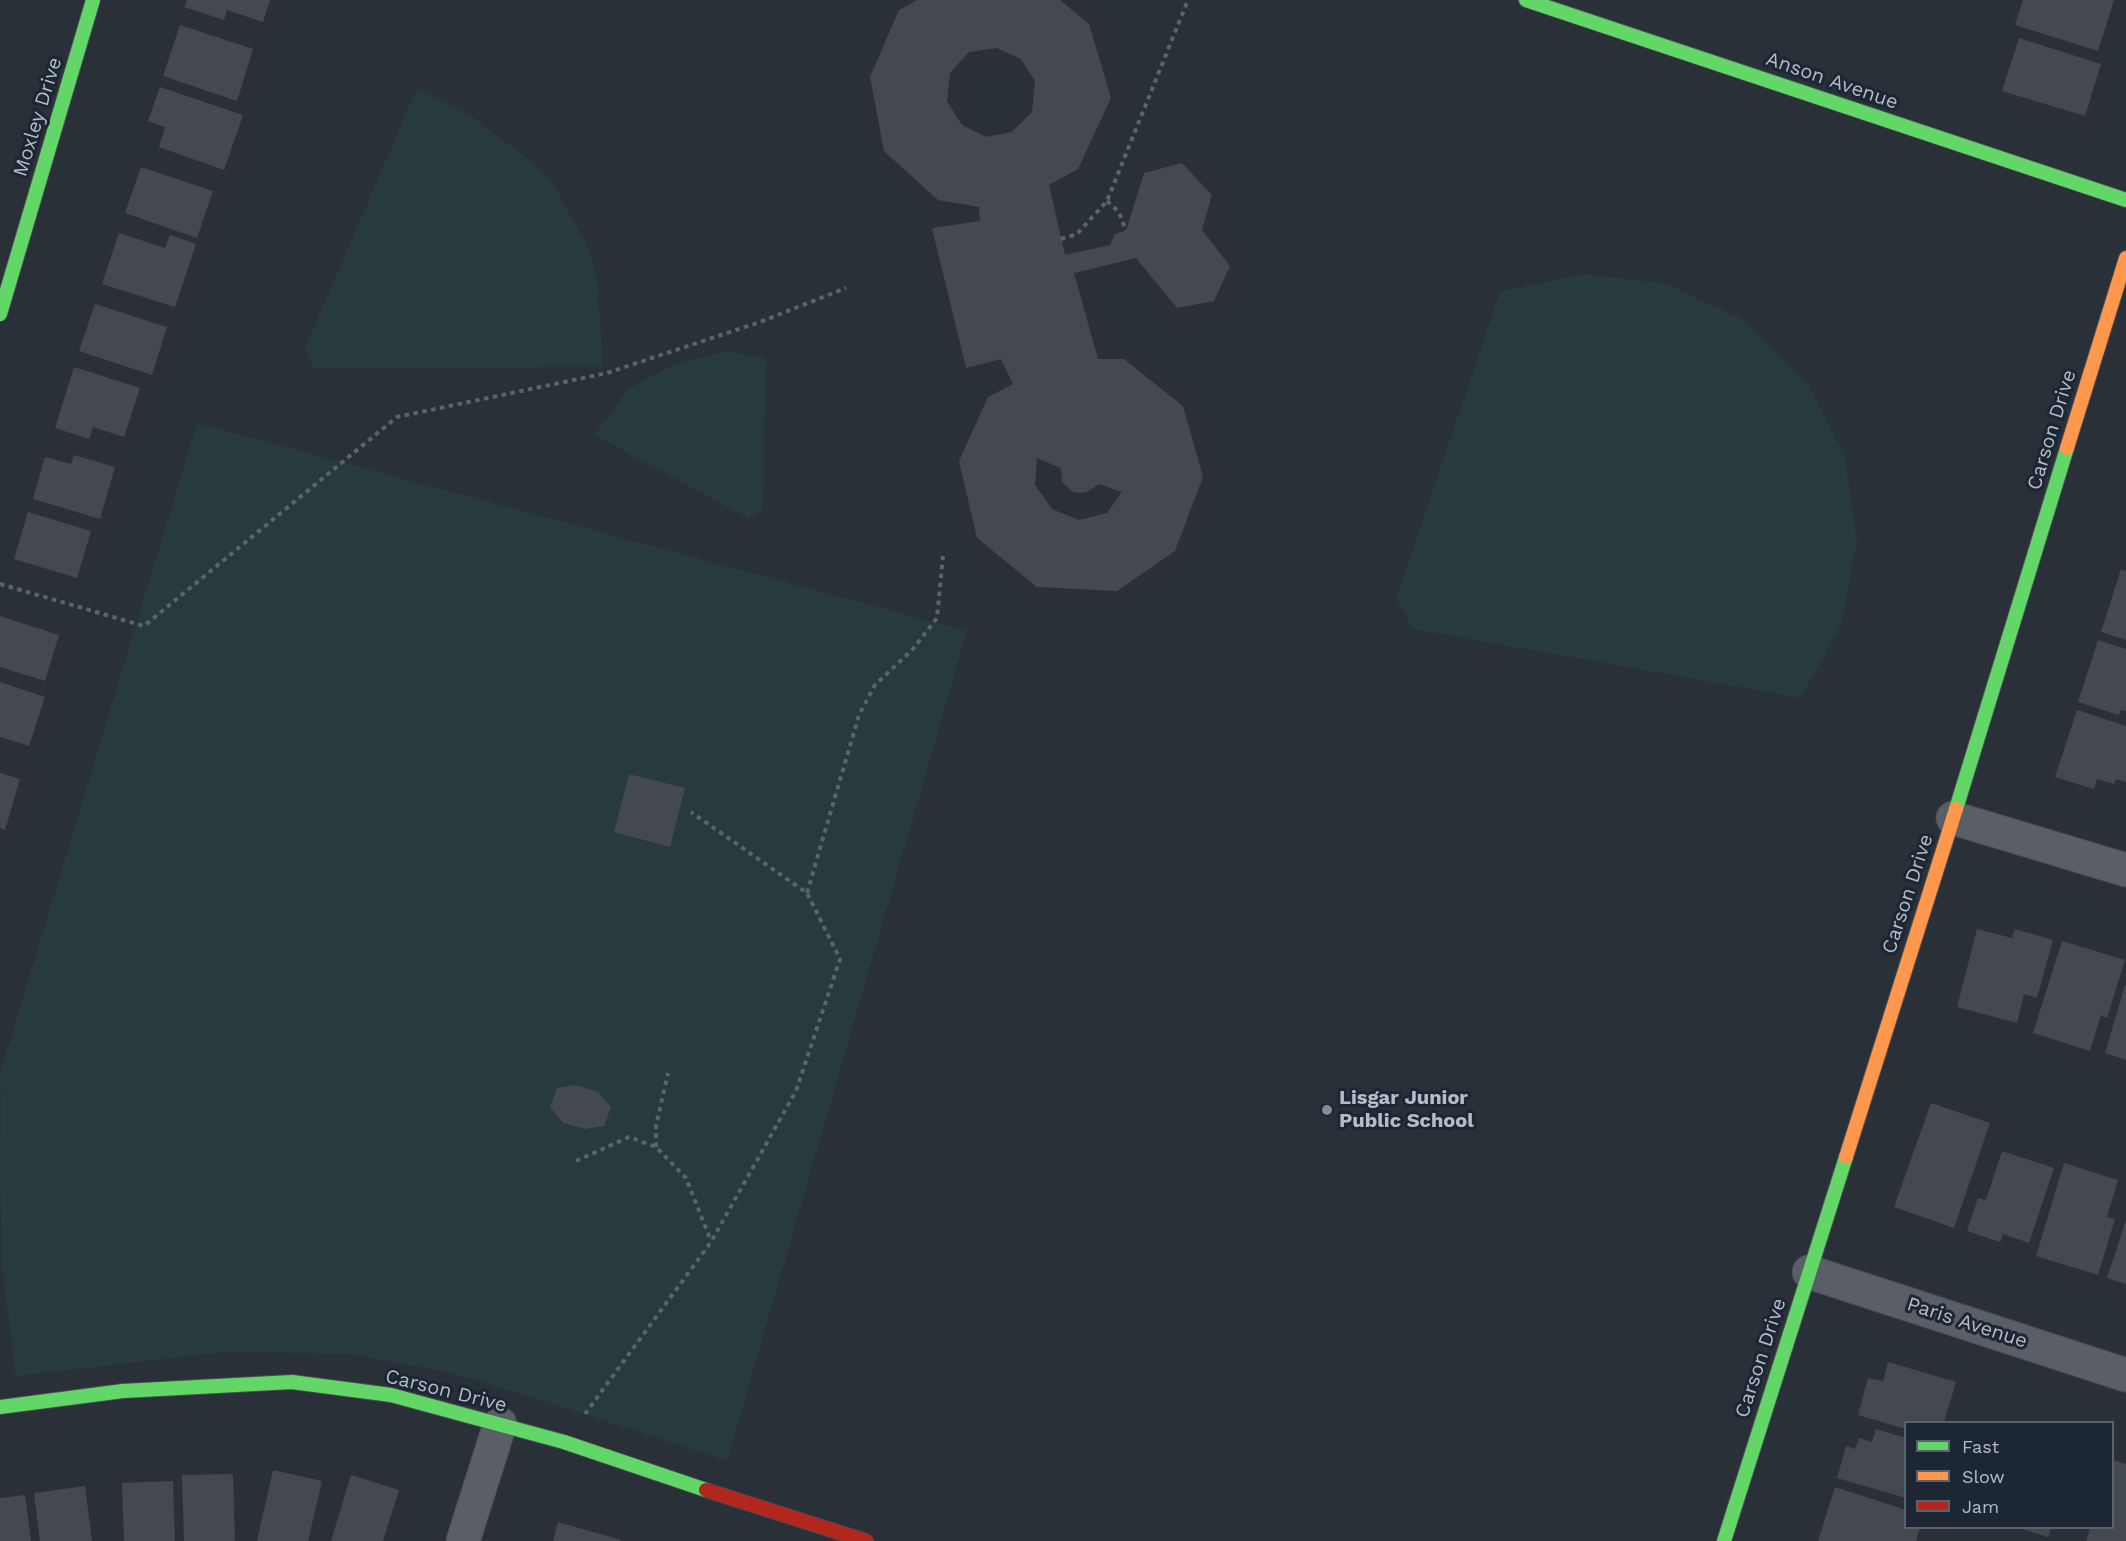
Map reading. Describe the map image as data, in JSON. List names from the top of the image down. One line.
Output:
{"streets":{"street":["Anson Avenue","Moxley Drive","Carson Drive","Paris Avenue"]},"crossings":[["Carson Drive","Paris Avenue"]],"places":["Lisgar Junior Public School"],"legend":["Fast","Slow","Jam"]}
